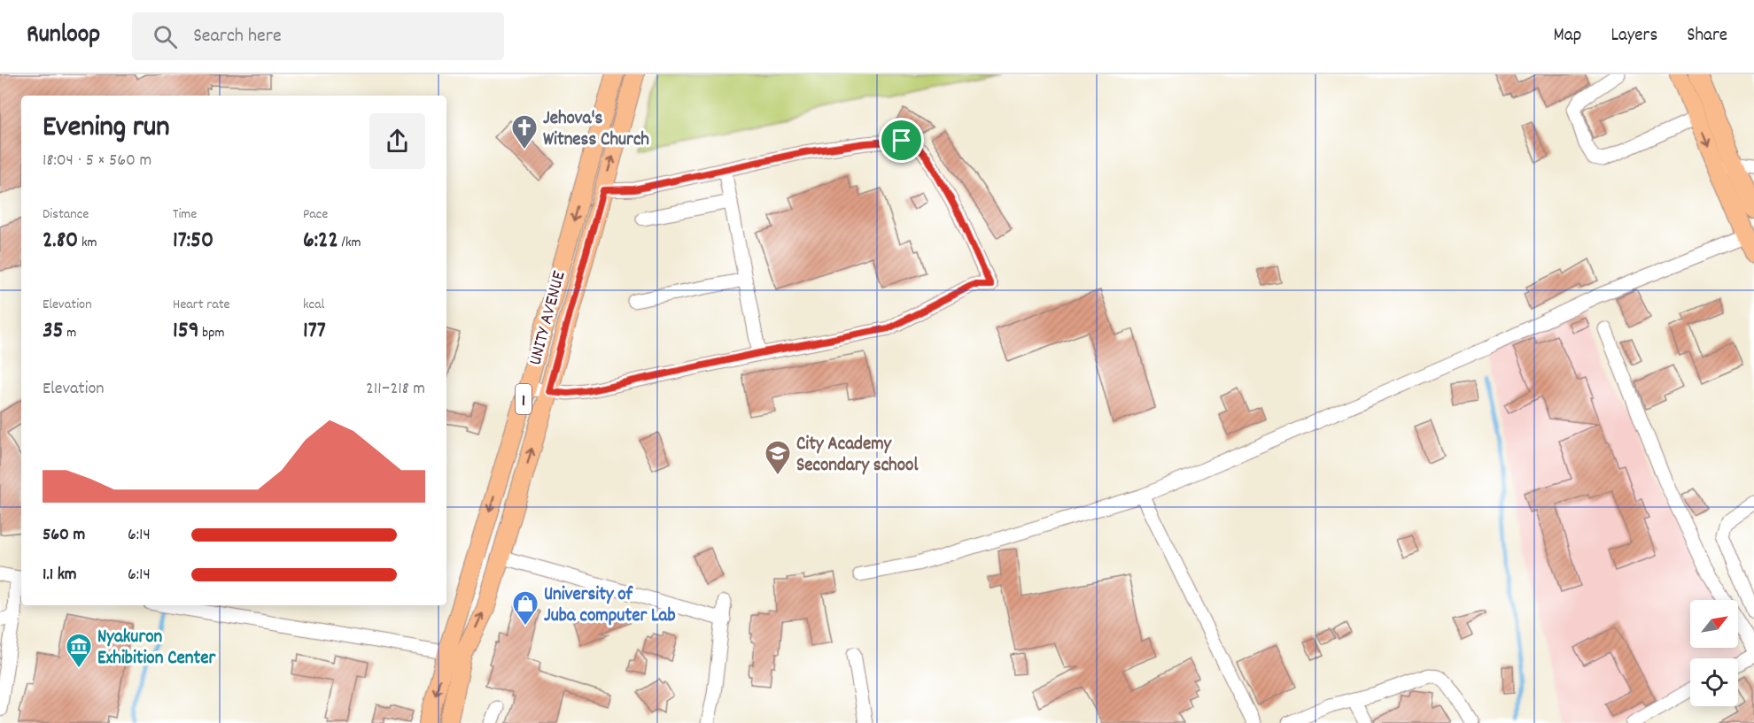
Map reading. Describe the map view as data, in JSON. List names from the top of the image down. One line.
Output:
{"streets":{"main road":["UNITY AVENUE","1"]},"places":{"church":["Jehova's Witness Church"],"school or university":["City Academy Secondary school"],"shop":["University of Juba computer Lab"],"museum":["Nyakuron Exhibition Center"]},"north":"top right","page":{"header":"Runloop","search":"Search here","nav":["Map","Layers","Share"],"heading":["Evening run","18:04 · 5 × 560 m"],"stats":[["Distance","2.80 km"],["Time","17:50"],["Pace","6:22 /km"],["Elevation","35 m"],["Heart rate","159 bpm"],["kcal","177"]],"chart":["Elevation","211–218 m"],"list":[{"name":"560 m","note":"6:14"},{"name":"1.1 km","note":"6:14"}]}}
